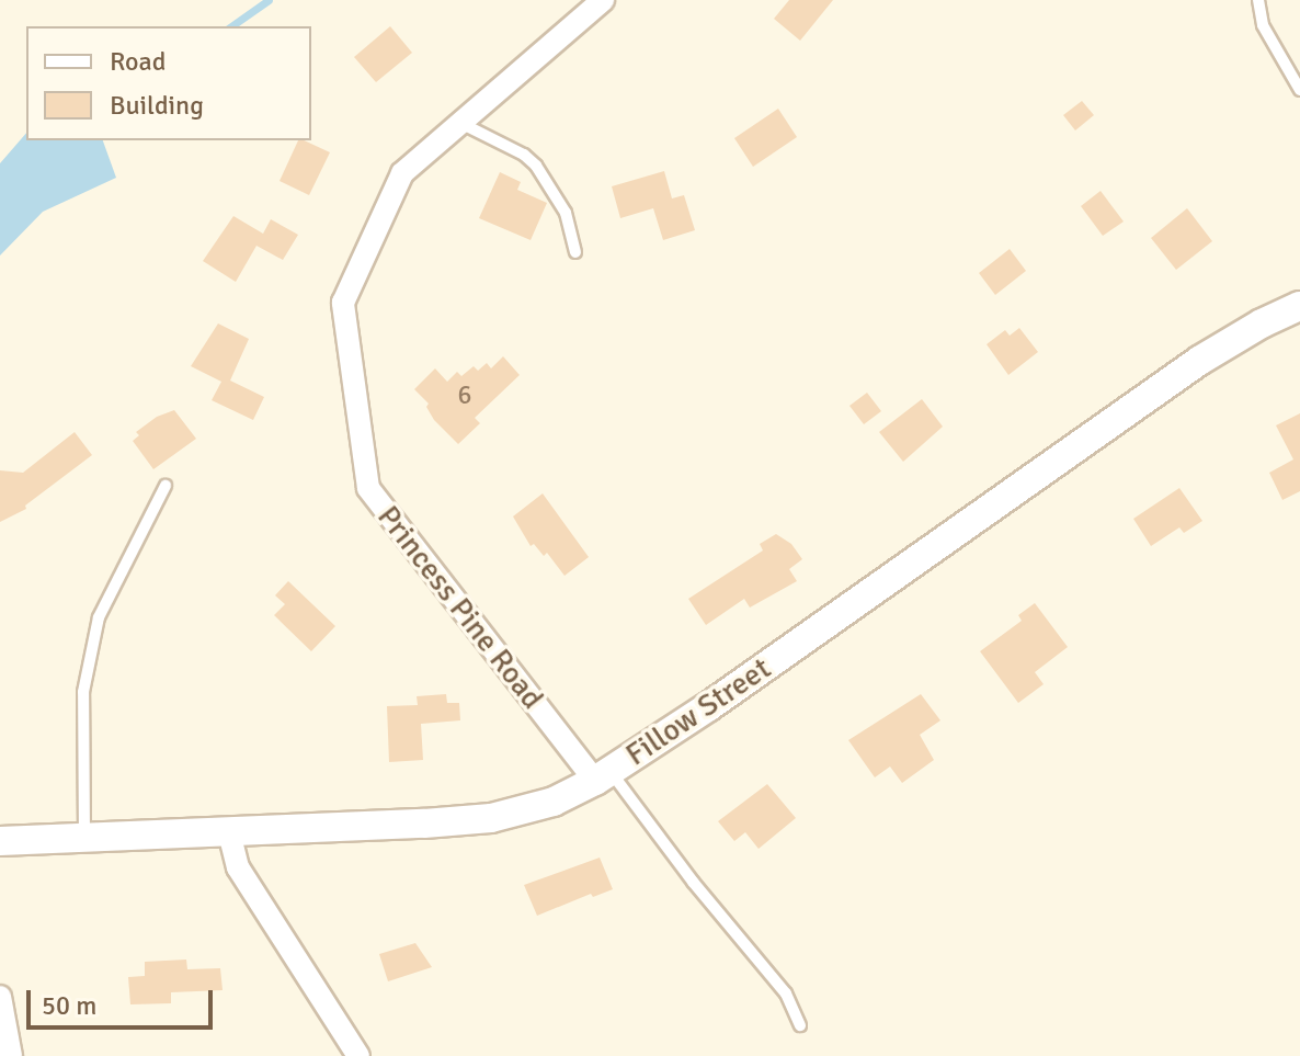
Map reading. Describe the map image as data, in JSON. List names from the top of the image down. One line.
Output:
{"streets":{"main road":["Fillow Street"],"street":["Princess Pine Road"]},"crossings":[["Princess Pine Road","Fillow Street"]],"house_numbers":["6"],"legend":["Road","Building"],"scale_bar":"50 m"}
